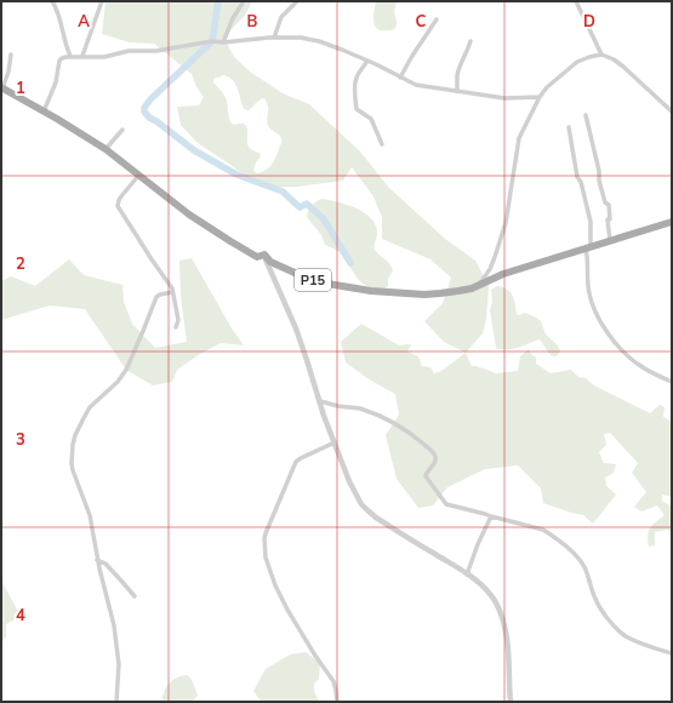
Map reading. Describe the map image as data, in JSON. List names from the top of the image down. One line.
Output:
{"streets":{"main road":["P15"]},"grid":{"columns":["A","B","C","D"],"rows":["1","2","3","4"]}}
